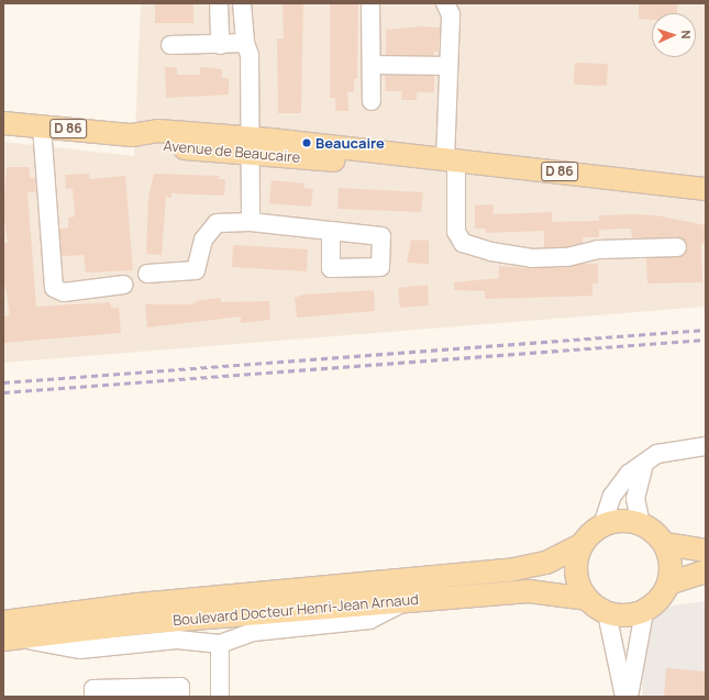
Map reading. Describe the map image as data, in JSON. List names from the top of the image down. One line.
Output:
{"streets":{"main road":["D 86","Avenue de Beaucaire","Boulevard Docteur Henri-Jean Arnaud"]},"places":["Beaucaire"],"north":"right"}
